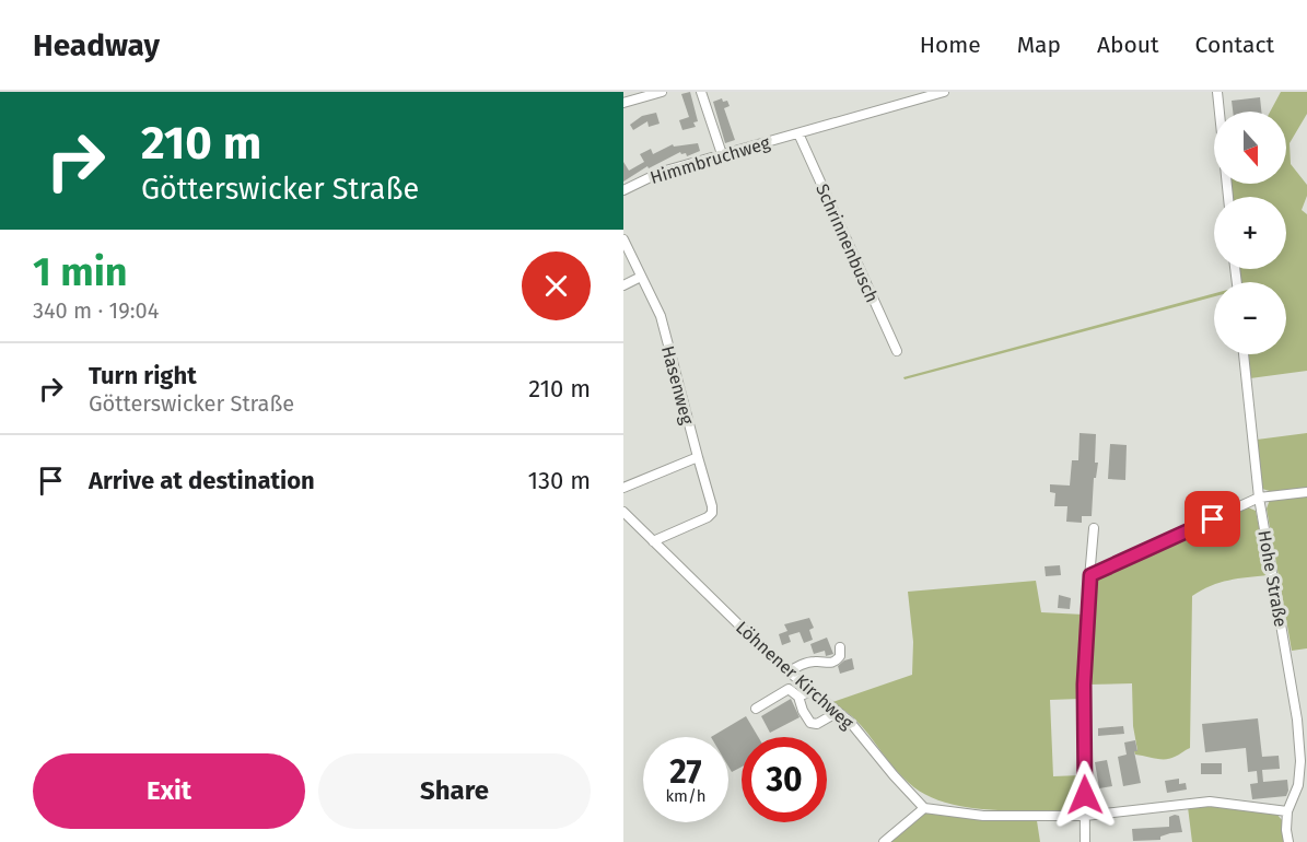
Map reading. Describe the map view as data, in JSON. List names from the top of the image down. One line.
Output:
{"streets":{"street":["Himmbruchweg","Schrinnenbusch","Hasenweg","Hohe Straße","Löhnener Kirchweg"]},"crossings":[["Himmbruchweg","Schrinnenbusch"],["Hasenweg","Löhnener Kirchweg"]],"north":"bottom","page":{"header":"Headway","nav":["Home","Map","About","Contact"],"turn":["210 m","Götterswicker Straße"],"map_buttons":["+","−"],"heading":["1 min","340 m · 19:04"],"list":[{"name":"Turn right","note":"Götterswicker Straße","value":"210 m"},{"name":"Arrive at destination","value":"130 m"}],"speed":"27 km/h","limit":"30","buttons":["Exit","Share"]}}
